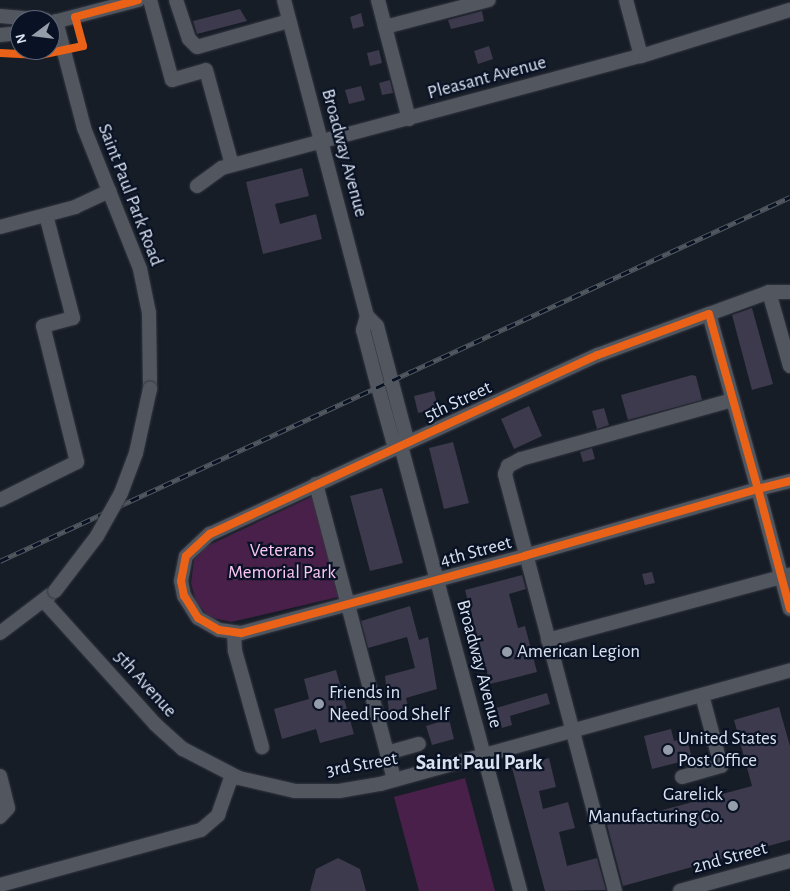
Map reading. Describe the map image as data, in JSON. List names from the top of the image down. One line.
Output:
{"streets":{"street":["Pleasant Avenue","Broadway Avenue","Saint Paul Park Road","5th Street","4th Street","5th Avenue","3rd Street","2nd Street"]},"crossings":[["Pleasant Avenue","Broadway Avenue"],["Broadway Avenue","5th Street"],["Broadway Avenue","4th Street"],["Broadway Avenue","3rd Street"],["Saint Paul Park Road","5th Avenue"],["5th Street","4th Street"],["5th Avenue","3rd Street"]],"districts":["Saint Paul Park"],"parks":["Veterans Memorial Park"],"places":["American Legion","Friends in Need Food Shelf","United States Post Office","Garelick Manufacturing Co."],"north":"left"}
